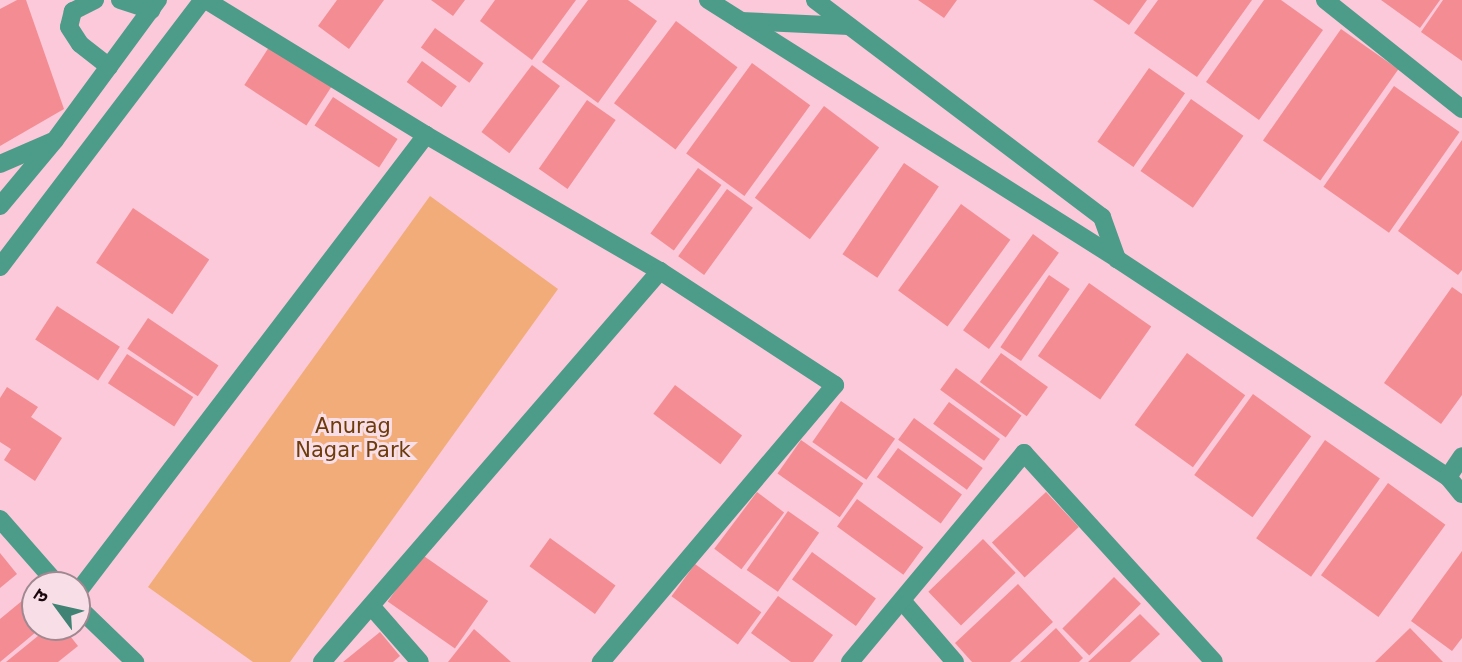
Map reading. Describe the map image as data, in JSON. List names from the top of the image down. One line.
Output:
{"parks":["Anurag Nagar Park"],"north":"top left"}
